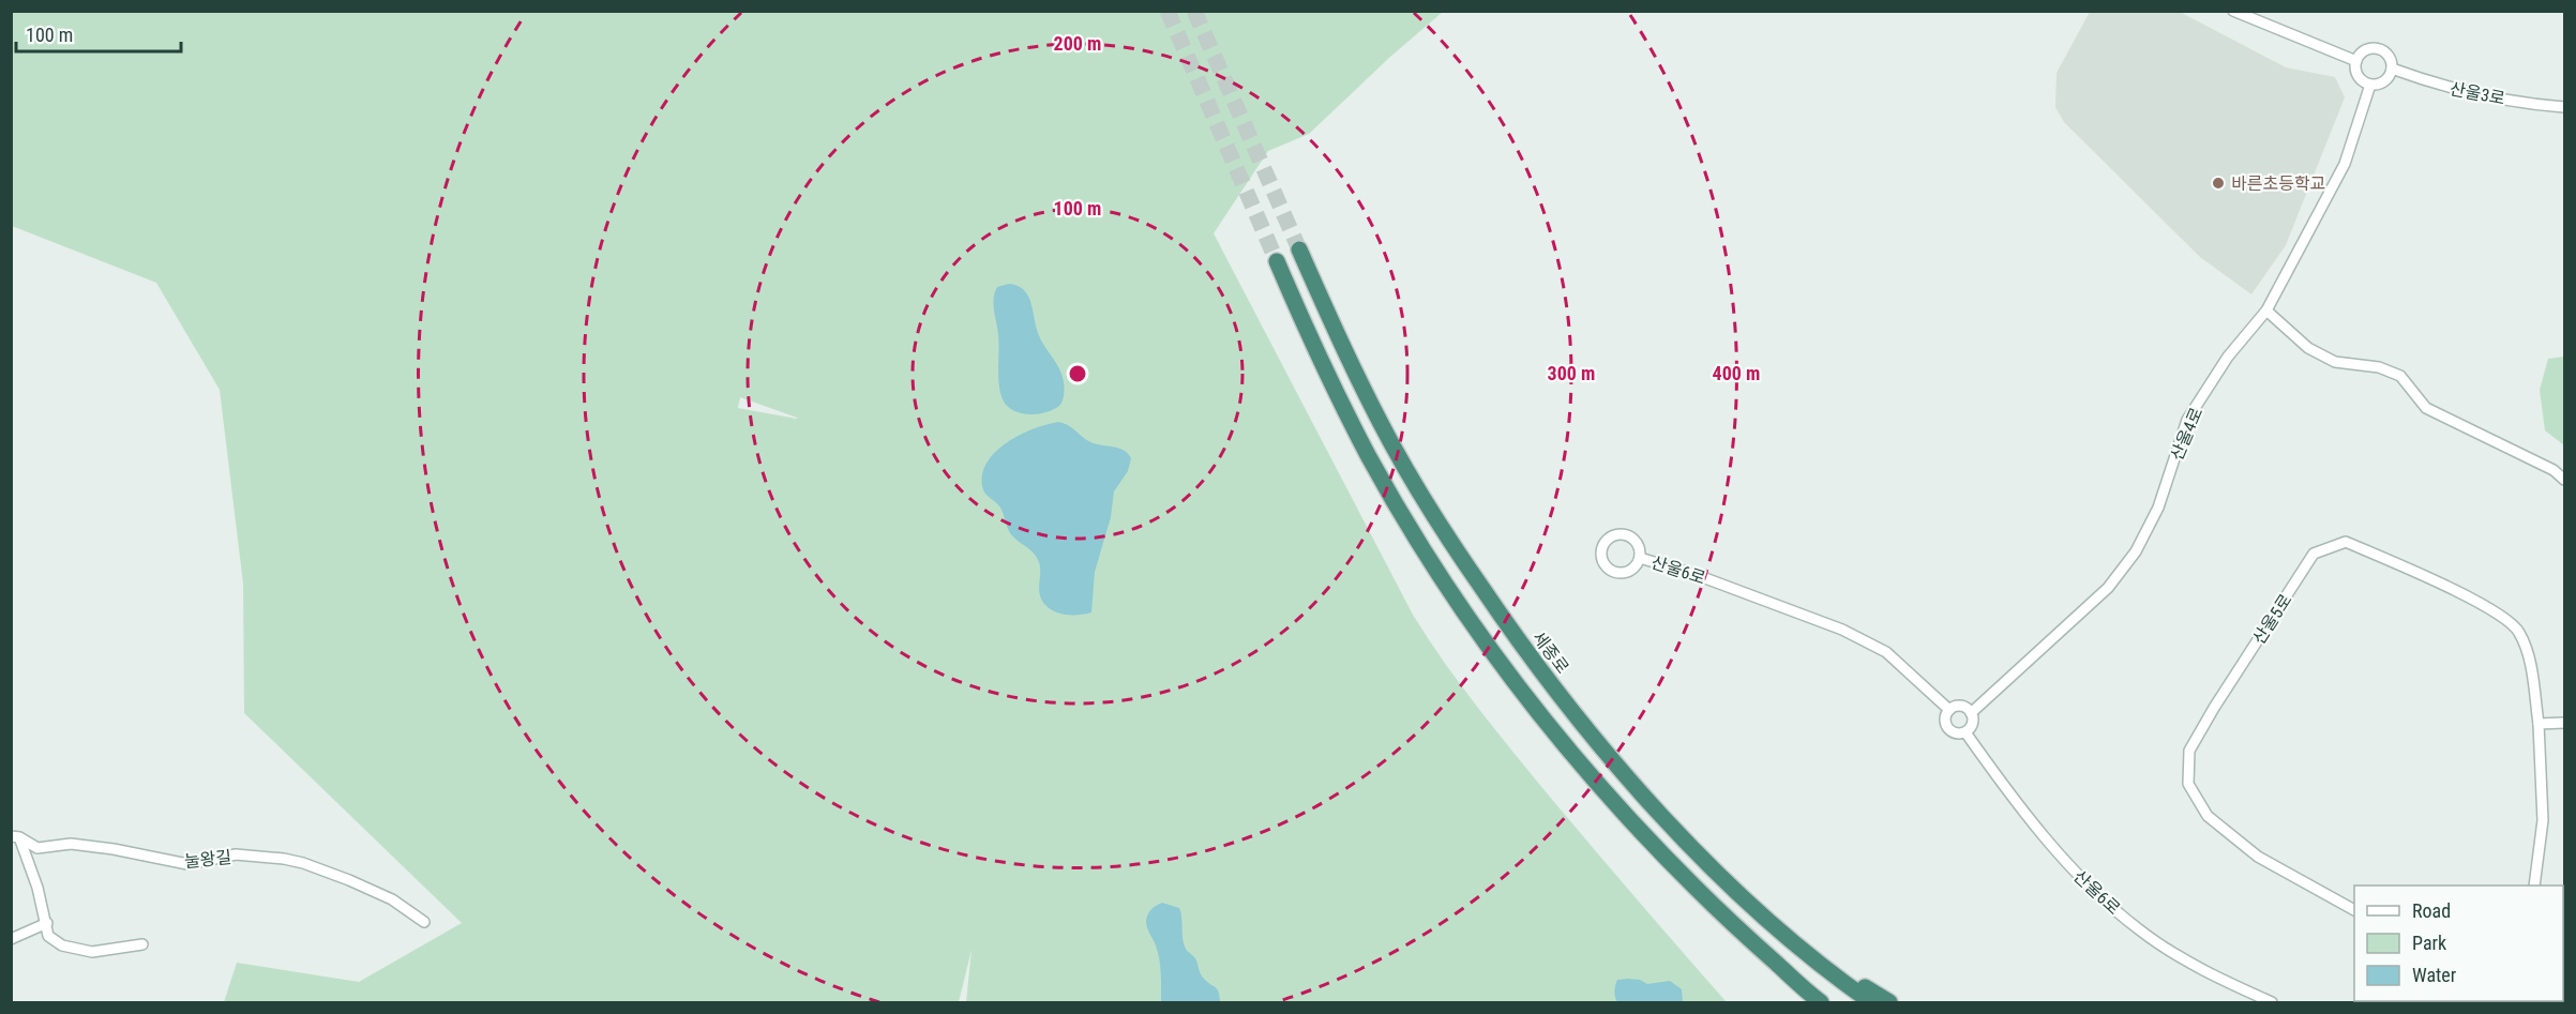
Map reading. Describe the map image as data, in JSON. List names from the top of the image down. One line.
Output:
{"streets":{"highway":["세종로"],"street":["산울3로","산울4로","산울6로","산울5로","눌왕길"]},"crossings":[["산울3로","산울4로"],["산울4로","산울6로"]],"places":["바른초등학교"],"legend":["Road","Park","Water"],"scale_bar":"100 m","rings":["200 m","100 m","300 m","400 m"]}
